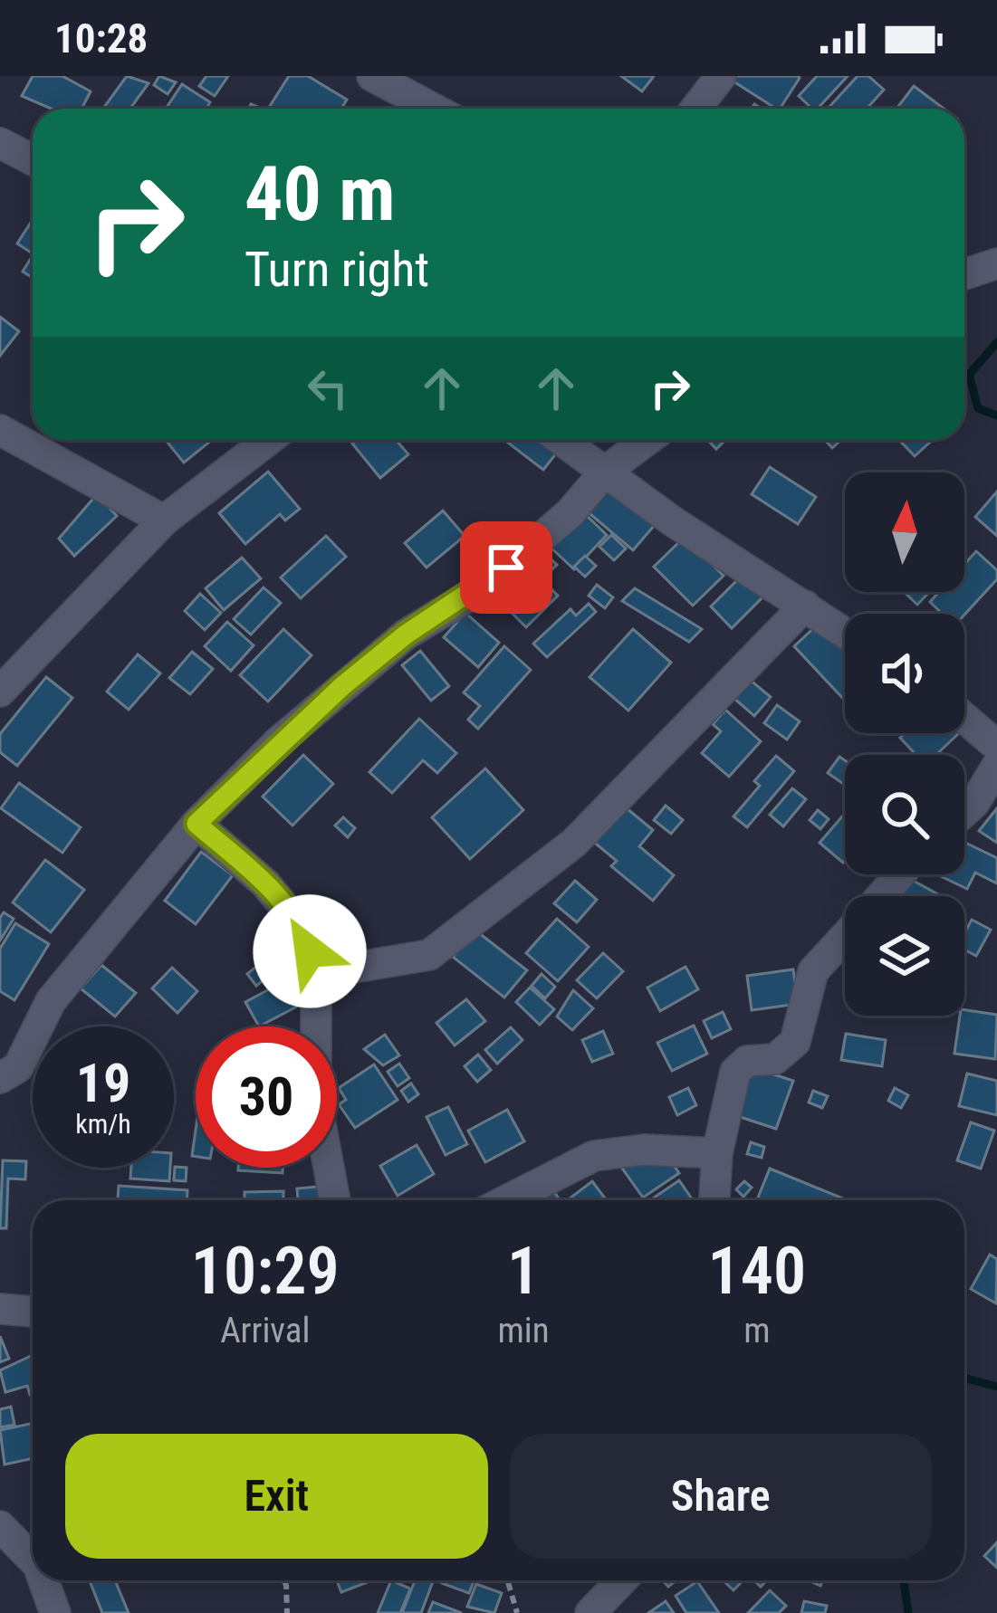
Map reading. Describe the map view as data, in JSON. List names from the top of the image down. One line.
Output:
{"north":"top","page":{"status":"10:28","turn":["40 m","Turn right"],"speed":"19 km/h","limit":"30","eta":["10:29","Arrival","1","min","140","m"],"buttons":["Exit","Share"]}}
